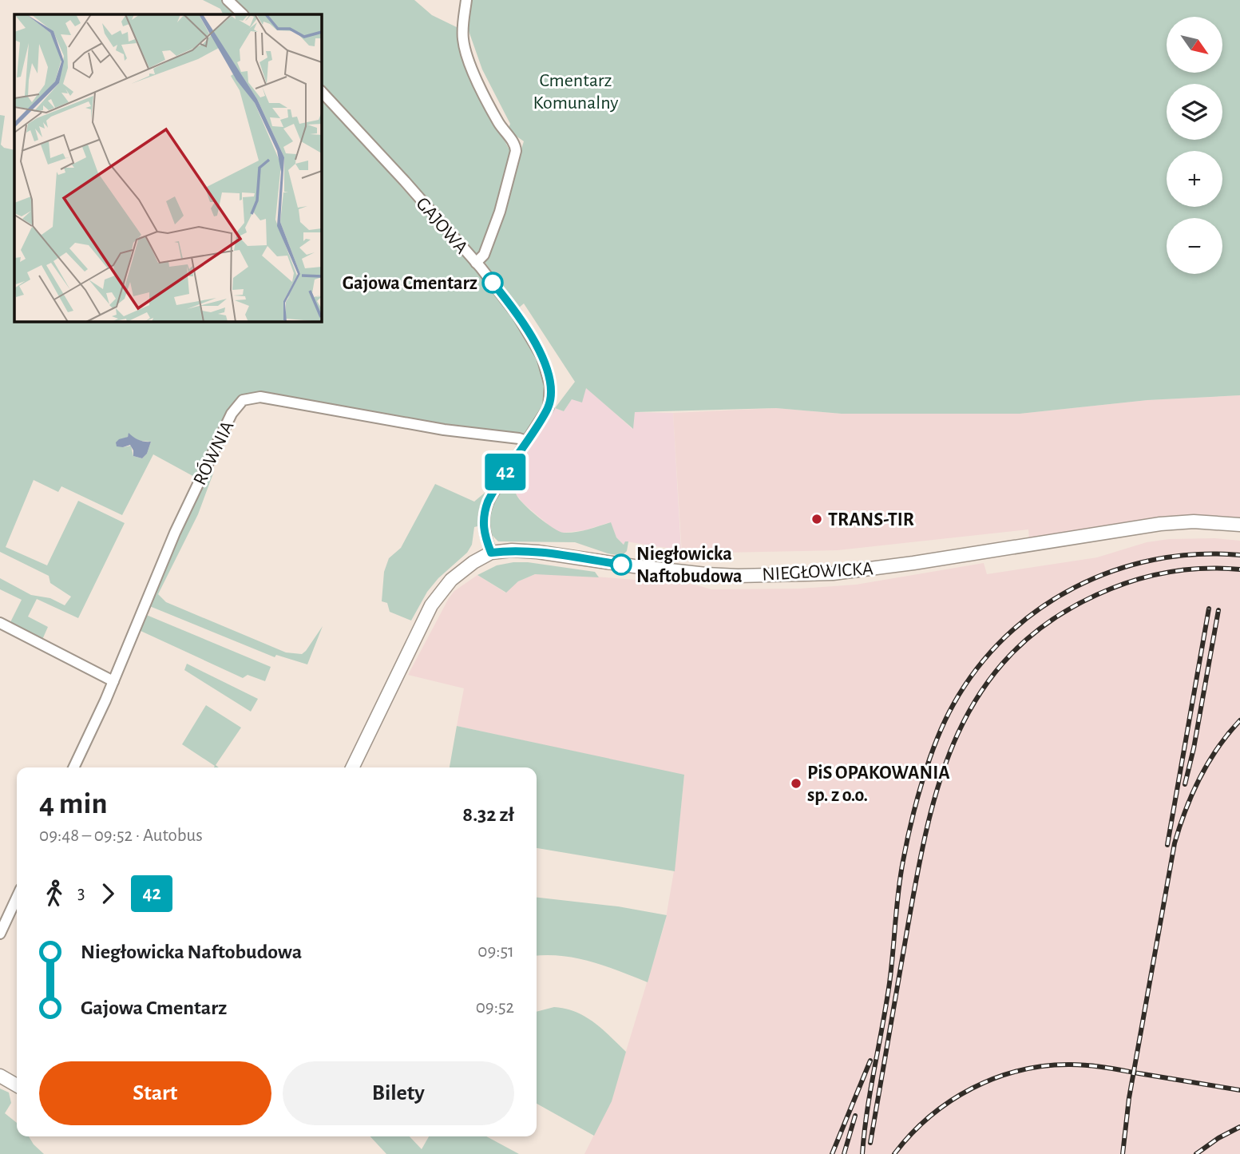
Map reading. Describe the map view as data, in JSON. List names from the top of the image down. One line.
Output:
{"streets":{"street":["GAJOWA","RÓWNIA","NIEGŁOWICKA"]},"crossings":[["GAJOWA","RÓWNIA"],["GAJOWA","NIEGŁOWICKA"]],"parks":["Cmentarz Komunalny"],"places":["Gajowa Cmentarz","TRANS-TIR","Niegłowicka Naftobudowa","PiS OPAKOWANIA sp. z o.o."],"lines":["bus line 42"],"north":"bottom right","page":{"on_map":"42","map_buttons":["+","−"],"heading":["4 min","09:48 – 09:52 · Autobus","8.32 zł"],"legs":["3","42"],"list":[{"name":"Niegłowicka Naftobudowa","value":"09:51"},{"name":"Gajowa Cmentarz","value":"09:52"}],"buttons":["Start","Bilety"]}}
